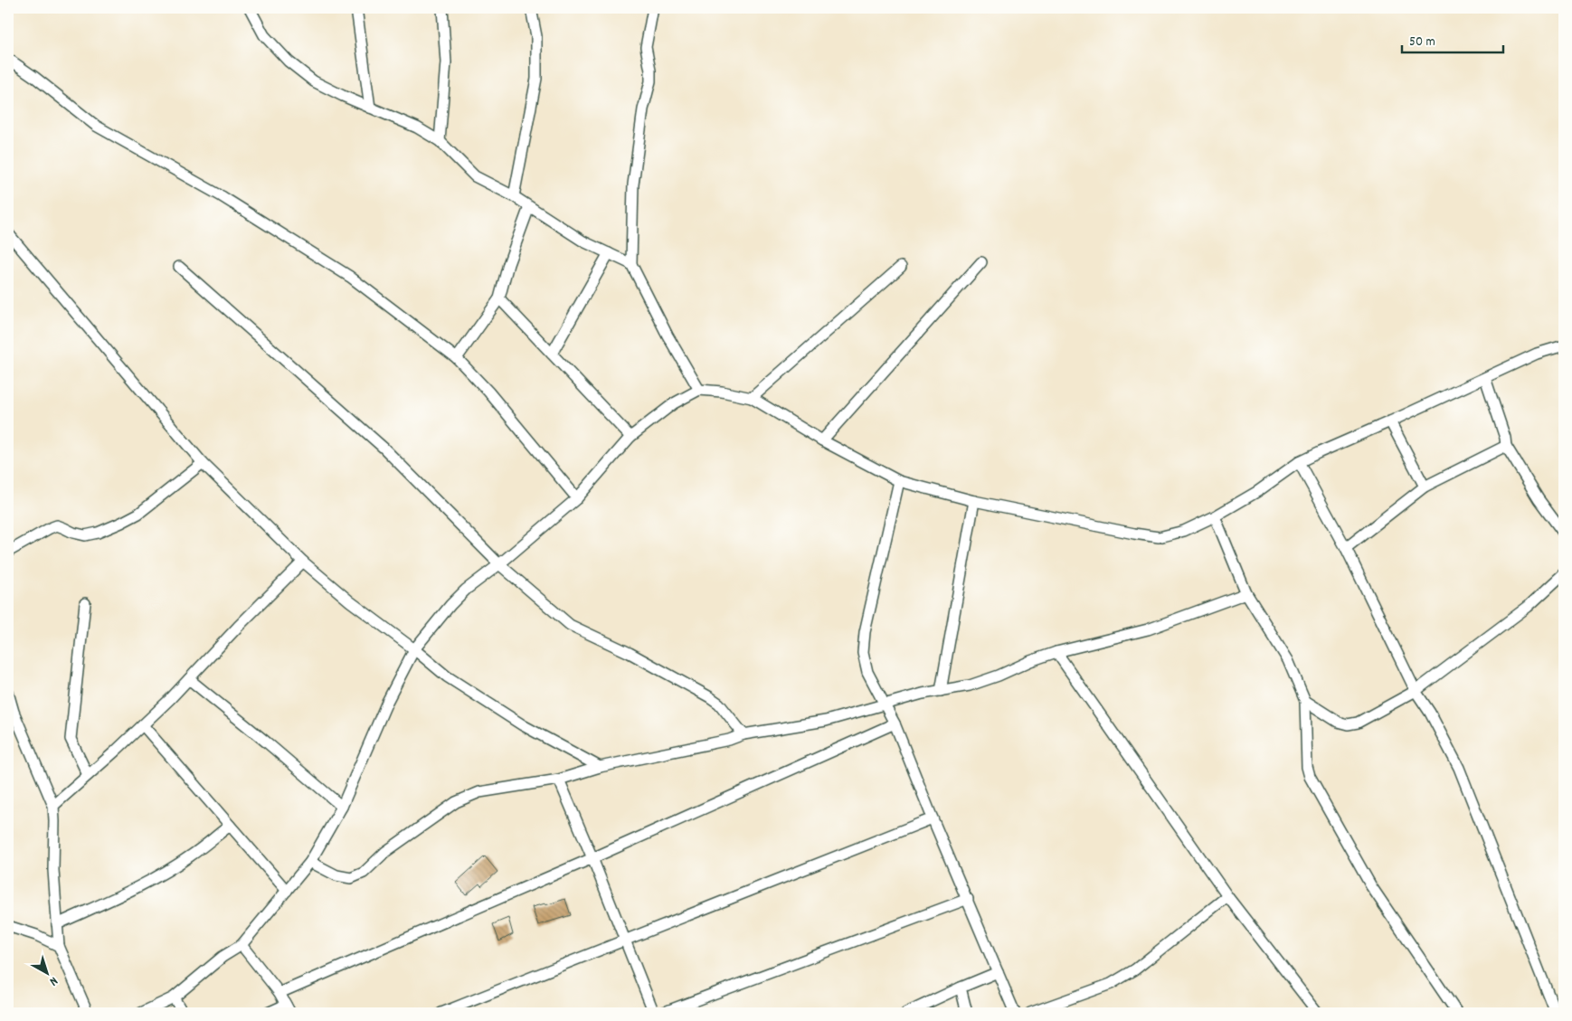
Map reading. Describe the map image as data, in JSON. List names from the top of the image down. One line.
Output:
{"scale_bar":"50 m","north":"bottom right"}
